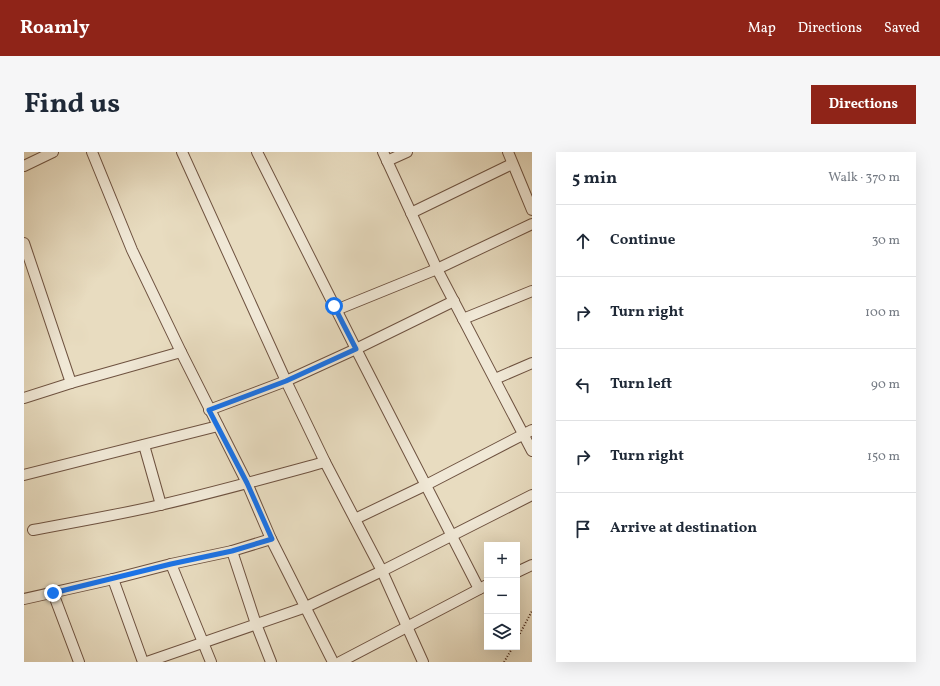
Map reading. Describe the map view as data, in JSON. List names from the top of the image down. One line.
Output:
{"page":{"header":"Roamly","nav":["Map","Directions","Saved"],"title":"Find us","buttons":"Directions","heading":["5 min","Walk · 370 m"],"list":[["Continue","30 m"],["Turn right","100 m"],["Turn left","90 m"],["Turn right","150 m"],"Arrive at destination"],"map_buttons":["+","−"]}}
